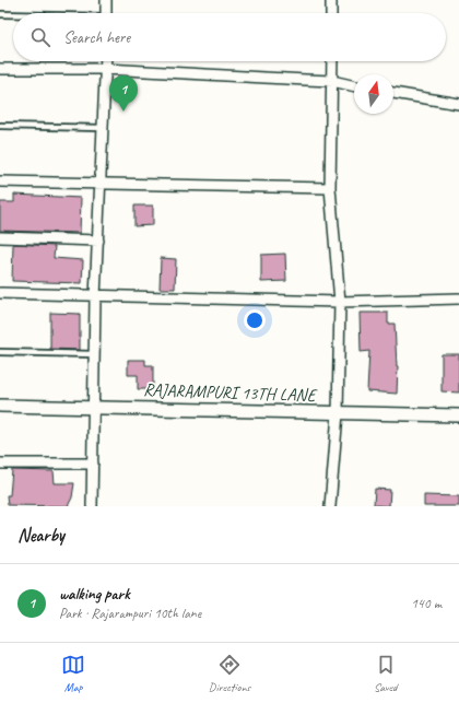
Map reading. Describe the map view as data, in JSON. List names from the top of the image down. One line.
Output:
{"streets":{"street":["RAJARAMPURI 13TH LANE"]},"north":"top","page":{"search":"Search here","pins":"1","heading":"Nearby","list":[{"mark":"1","name":"walking park","note":"Park · Rajarampuri 10th lane","value":"140 m"}],"nav":["Map","Directions","Saved"]}}
